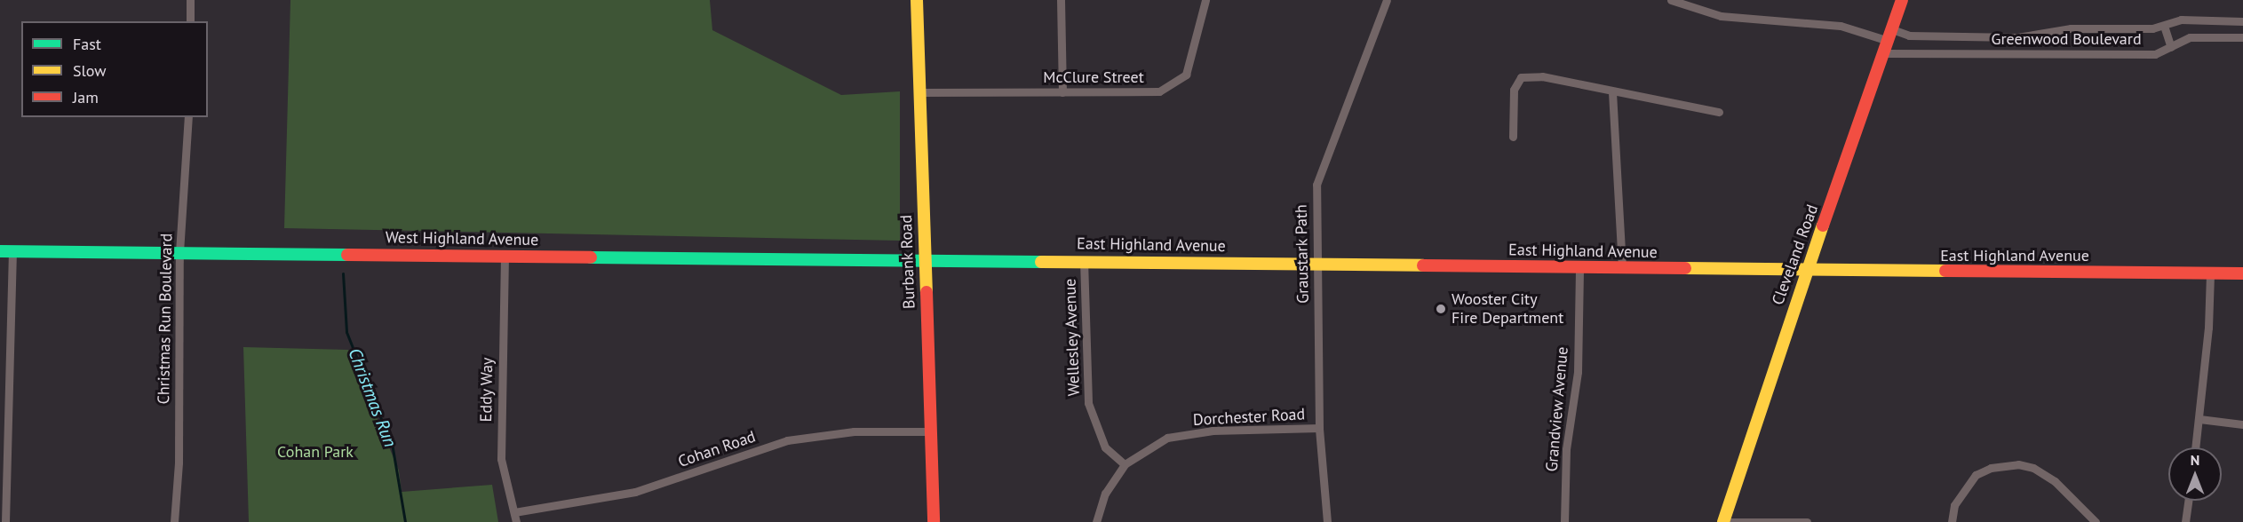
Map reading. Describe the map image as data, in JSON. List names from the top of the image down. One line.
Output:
{"streets":{"street":["Greenwood Boulevard","McClure Street","West Highland Avenue","East Highland Avenue","Graustark Path","Cleveland Road","Burbank Road","Christmas Run Boulevard","Wellesley Avenue","Eddy Way","Grandview Avenue","Dorchester Road","Cohan Road"]},"crossings":[["Greenwood Boulevard","Cleveland Road"],["McClure Street","Burbank Road"],["West Highland Avenue","East Highland Avenue"],["West Highland Avenue","Burbank Road"],["West Highland Avenue","Christmas Run Boulevard"],["West Highland Avenue","Eddy Way"],["East Highland Avenue","Graustark Path"],["East Highland Avenue","Cleveland Road"],["East Highland Avenue","Burbank Road"],["East Highland Avenue","Wellesley Avenue"],["East Highland Avenue","Grandview Avenue"],["Graustark Path","Dorchester Road"],["Burbank Road","Cohan Road"],["Wellesley Avenue","Dorchester Road"],["Eddy Way","Cohan Road"]],"water":["Christmas Run"],"parks":["Cohan Park"],"places":["Wooster City Fire Department"],"legend":["Fast","Slow","Jam"],"north":"top"}
